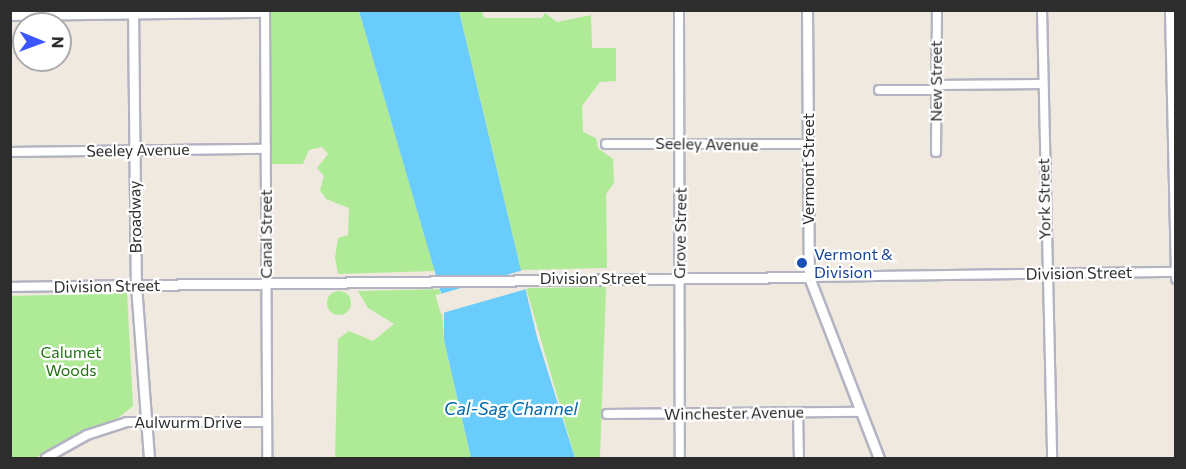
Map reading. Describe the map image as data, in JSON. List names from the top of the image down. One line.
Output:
{"streets":{"street":["New Street","Seeley Avenue","Vermont Street","York Street","Broadway","Grove Street","Canal Street","Division Street","Winchester Avenue","Aulwurm Drive"]},"crossings":[["Seeley Avenue","Vermont Street"],["Seeley Avenue","Broadway"],["Seeley Avenue","Grove Street"],["Seeley Avenue","Canal Street"],["Vermont Street","Division Street"],["Vermont Street","Winchester Avenue"],["York Street","Division Street"],["Broadway","Division Street"],["Broadway","Aulwurm Drive"],["Grove Street","Division Street"],["Grove Street","Winchester Avenue"],["Canal Street","Division Street"],["Canal Street","Aulwurm Drive"]],"water":["Cal-Sag Channel"],"parks":["Calumet Woods"],"places":["Vermont & Division"],"north":"right"}
